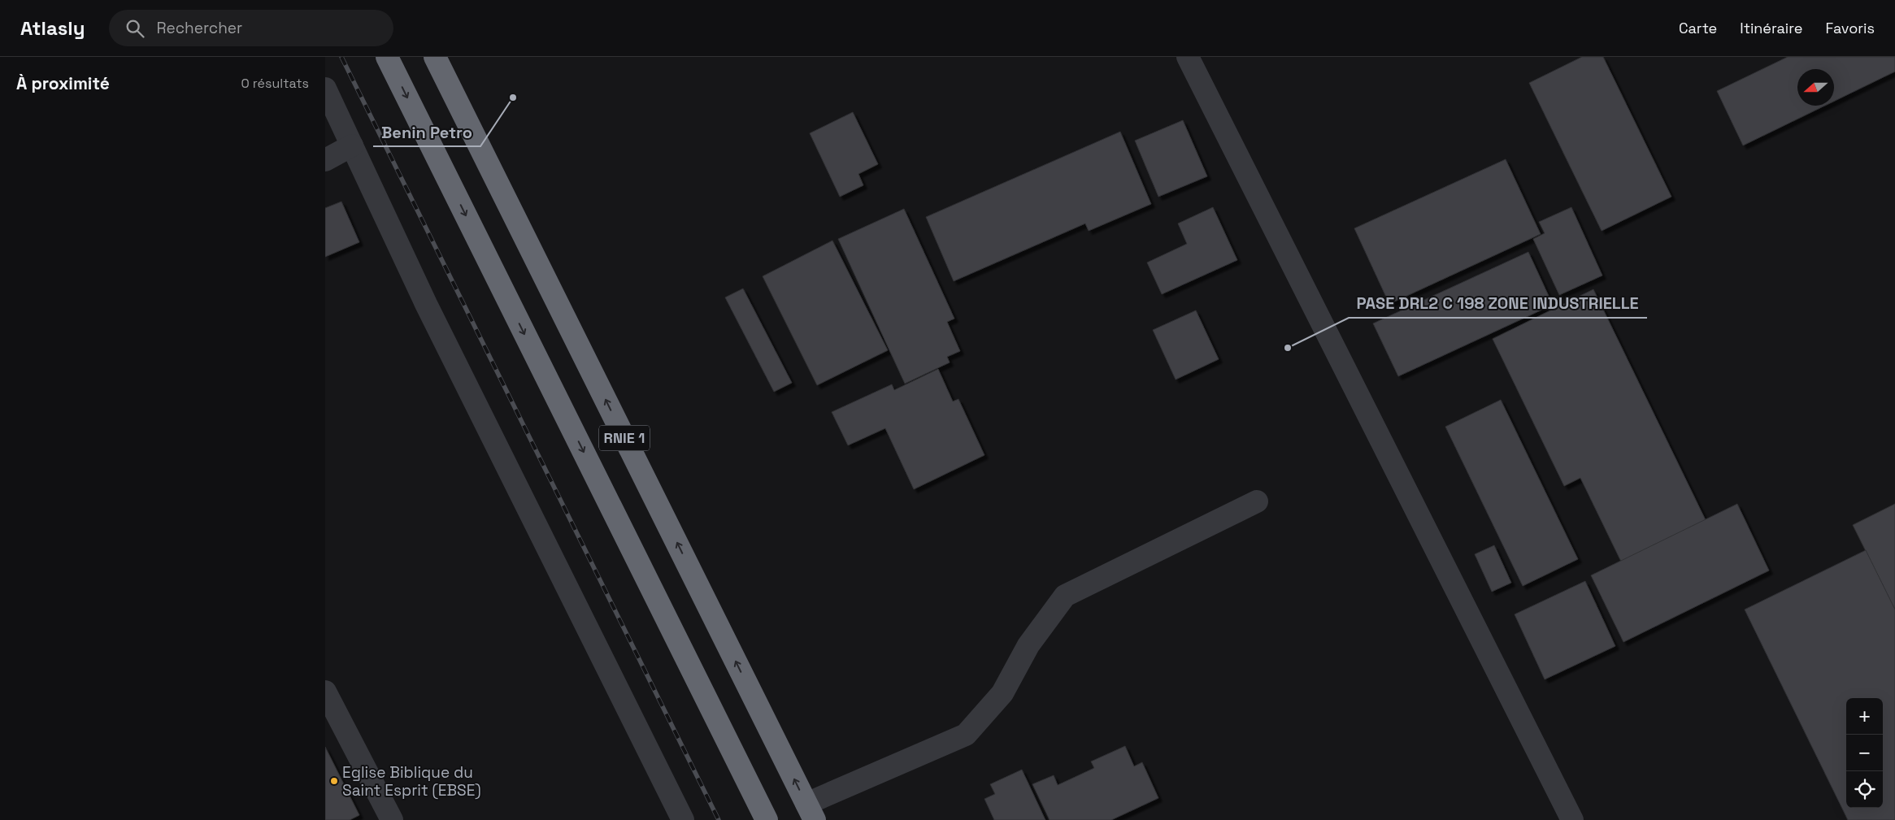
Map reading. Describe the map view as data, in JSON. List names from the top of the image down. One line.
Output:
{"streets":{"highway":["RNIE 1"]},"places":["Benin Petro","PASE DRL2 C 198 ZONE INDUSTRIELLE","Eglise Biblique du Saint Esprit (EBSE)"],"north":"left","page":{"header":"Atlasly","search":"Rechercher","nav":["Carte","Itinéraire","Favoris"],"heading":["À proximité","0 résultats"],"map_buttons":["+","−"]}}
